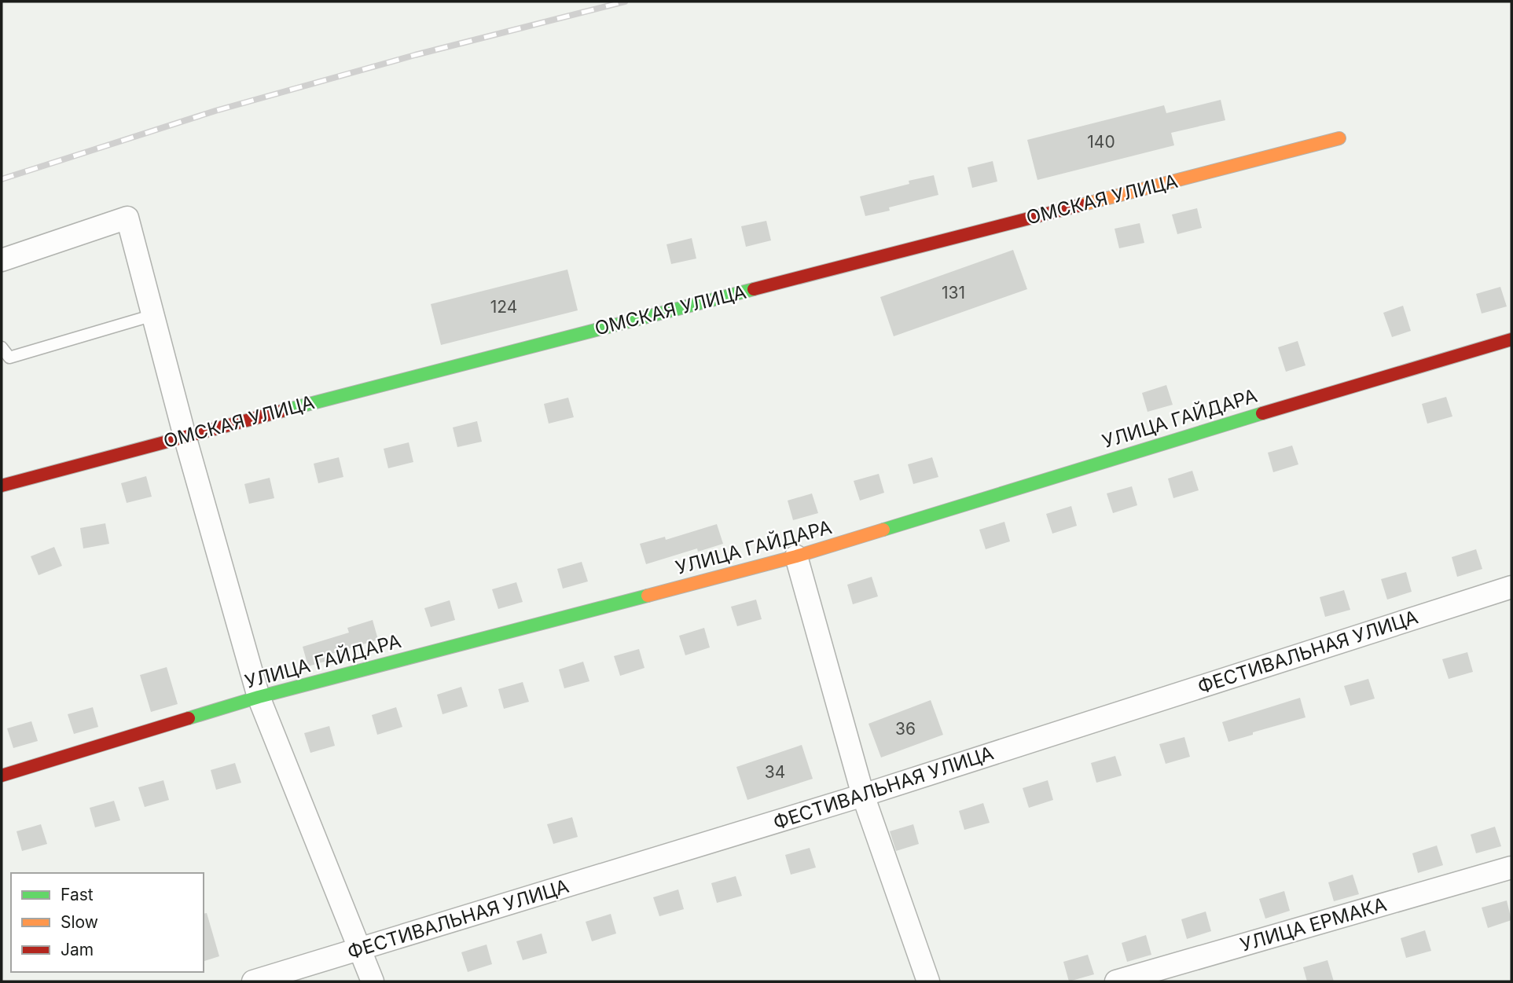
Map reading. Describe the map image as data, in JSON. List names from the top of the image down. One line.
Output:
{"streets":{"street":["ОМСКАЯ УЛИЦА","УЛИЦА ГАЙДАРА","ФЕСТИВАЛЬНАЯ УЛИЦА","УЛИЦА ЕРМАКА"]},"house_numbers":["140","131","124","36","34"],"legend":["Fast","Slow","Jam"]}
